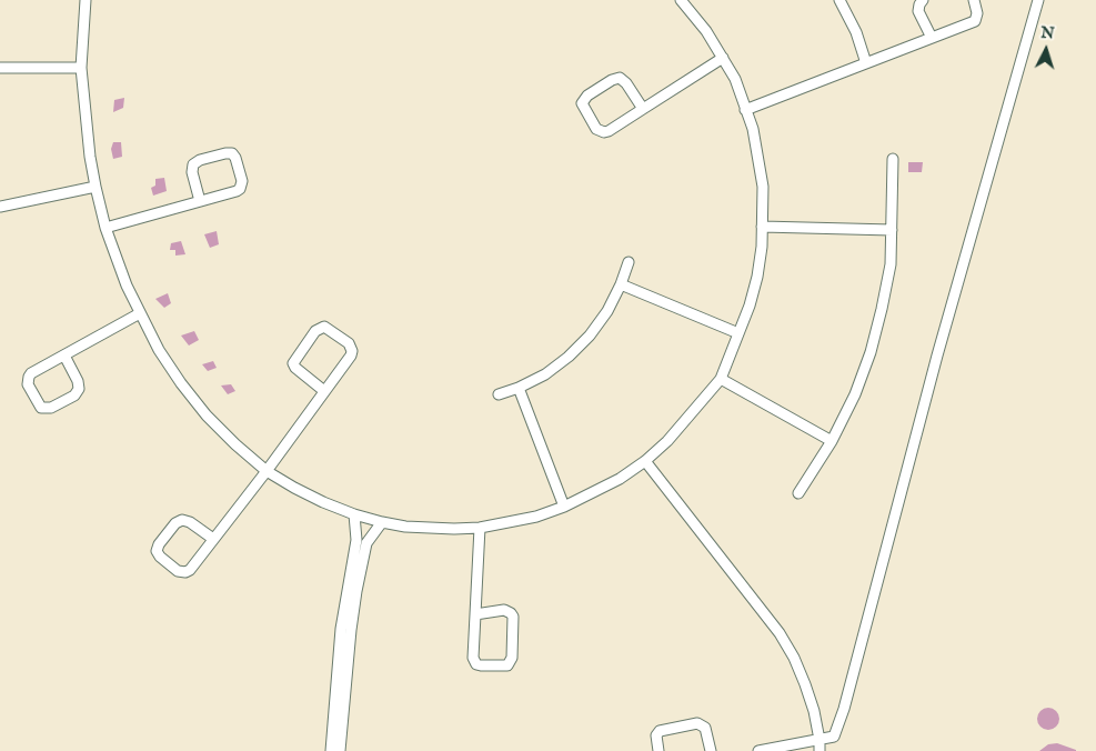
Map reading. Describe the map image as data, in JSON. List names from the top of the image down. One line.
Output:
{"north":"top"}
